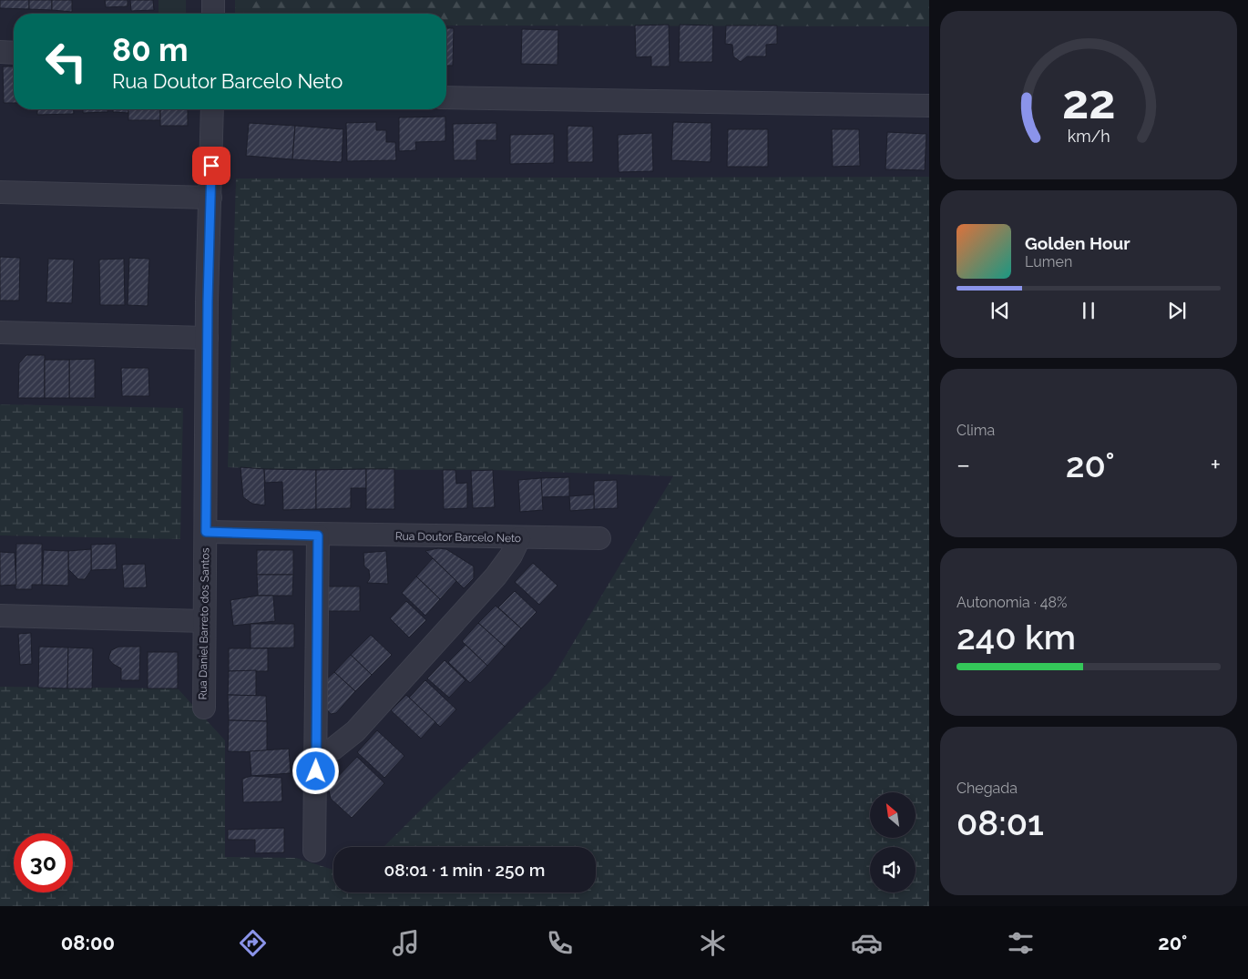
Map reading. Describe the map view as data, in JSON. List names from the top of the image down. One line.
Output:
{"streets":{"street":["Rua Doutor Barcelo Neto","Rua Daniel Barreto dos Santos"]},"crossings":[["Rua Doutor Barcelo Neto","Rua Daniel Barreto dos Santos"]],"north":"top left","page":{"turn":["80 m","Rua Doutor Barcelo Neto"],"song":["Golden Hour","Lumen"],"tile":["Clima",["Autonomia · 48%","240 km"],["Chegada","08:01"]],"heat":["−","20°","+"],"limit":"30","trip":"08:01 · 1 min · 250 m","tabs":["08:00","20°"],"gauge":["22","km/h"]}}
